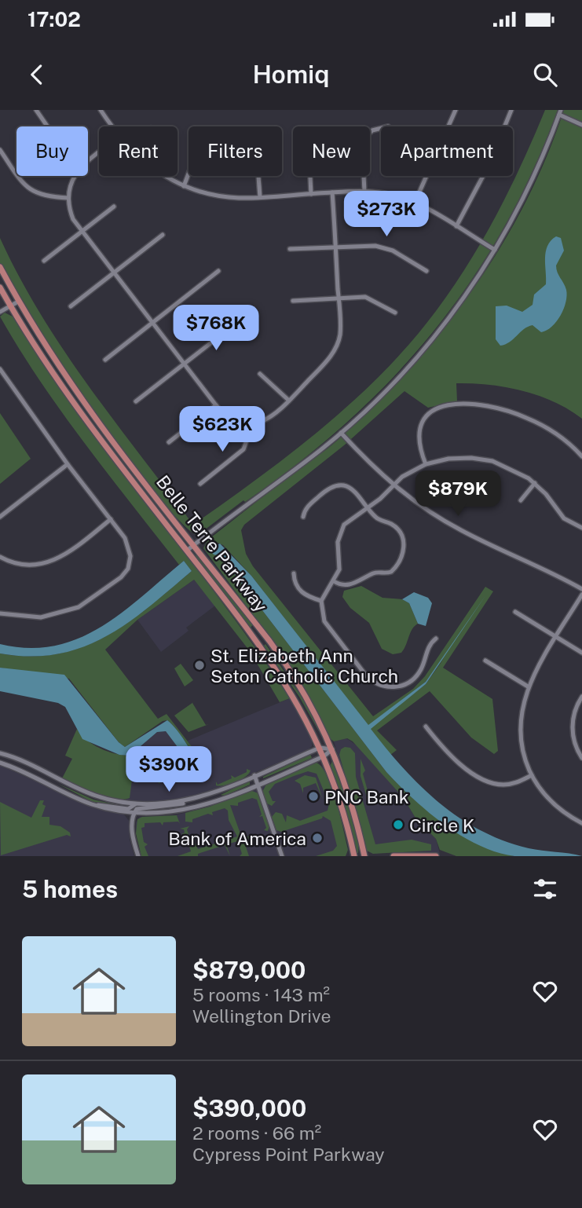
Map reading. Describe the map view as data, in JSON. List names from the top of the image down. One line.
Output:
{"streets":{"main road":["Belle Terre Parkway"]},"places":["St. Elizabeth Ann Seton Catholic Church","PNC Bank","Circle K","Bank of America"],"page":{"status":"17:02","header":"Homiq","chip":["Buy","Rent","Filters","New","Apartment"],"price":["$273K","$768K","$623K","$879K","$390K"],"heading":"5 homes","list":[{"name":"$879,000","note":"5 rooms · 143 m² · Wellington Drive"},{"name":"$390,000","note":"2 rooms · 66 m² · Cypress Point Parkway"}]}}
